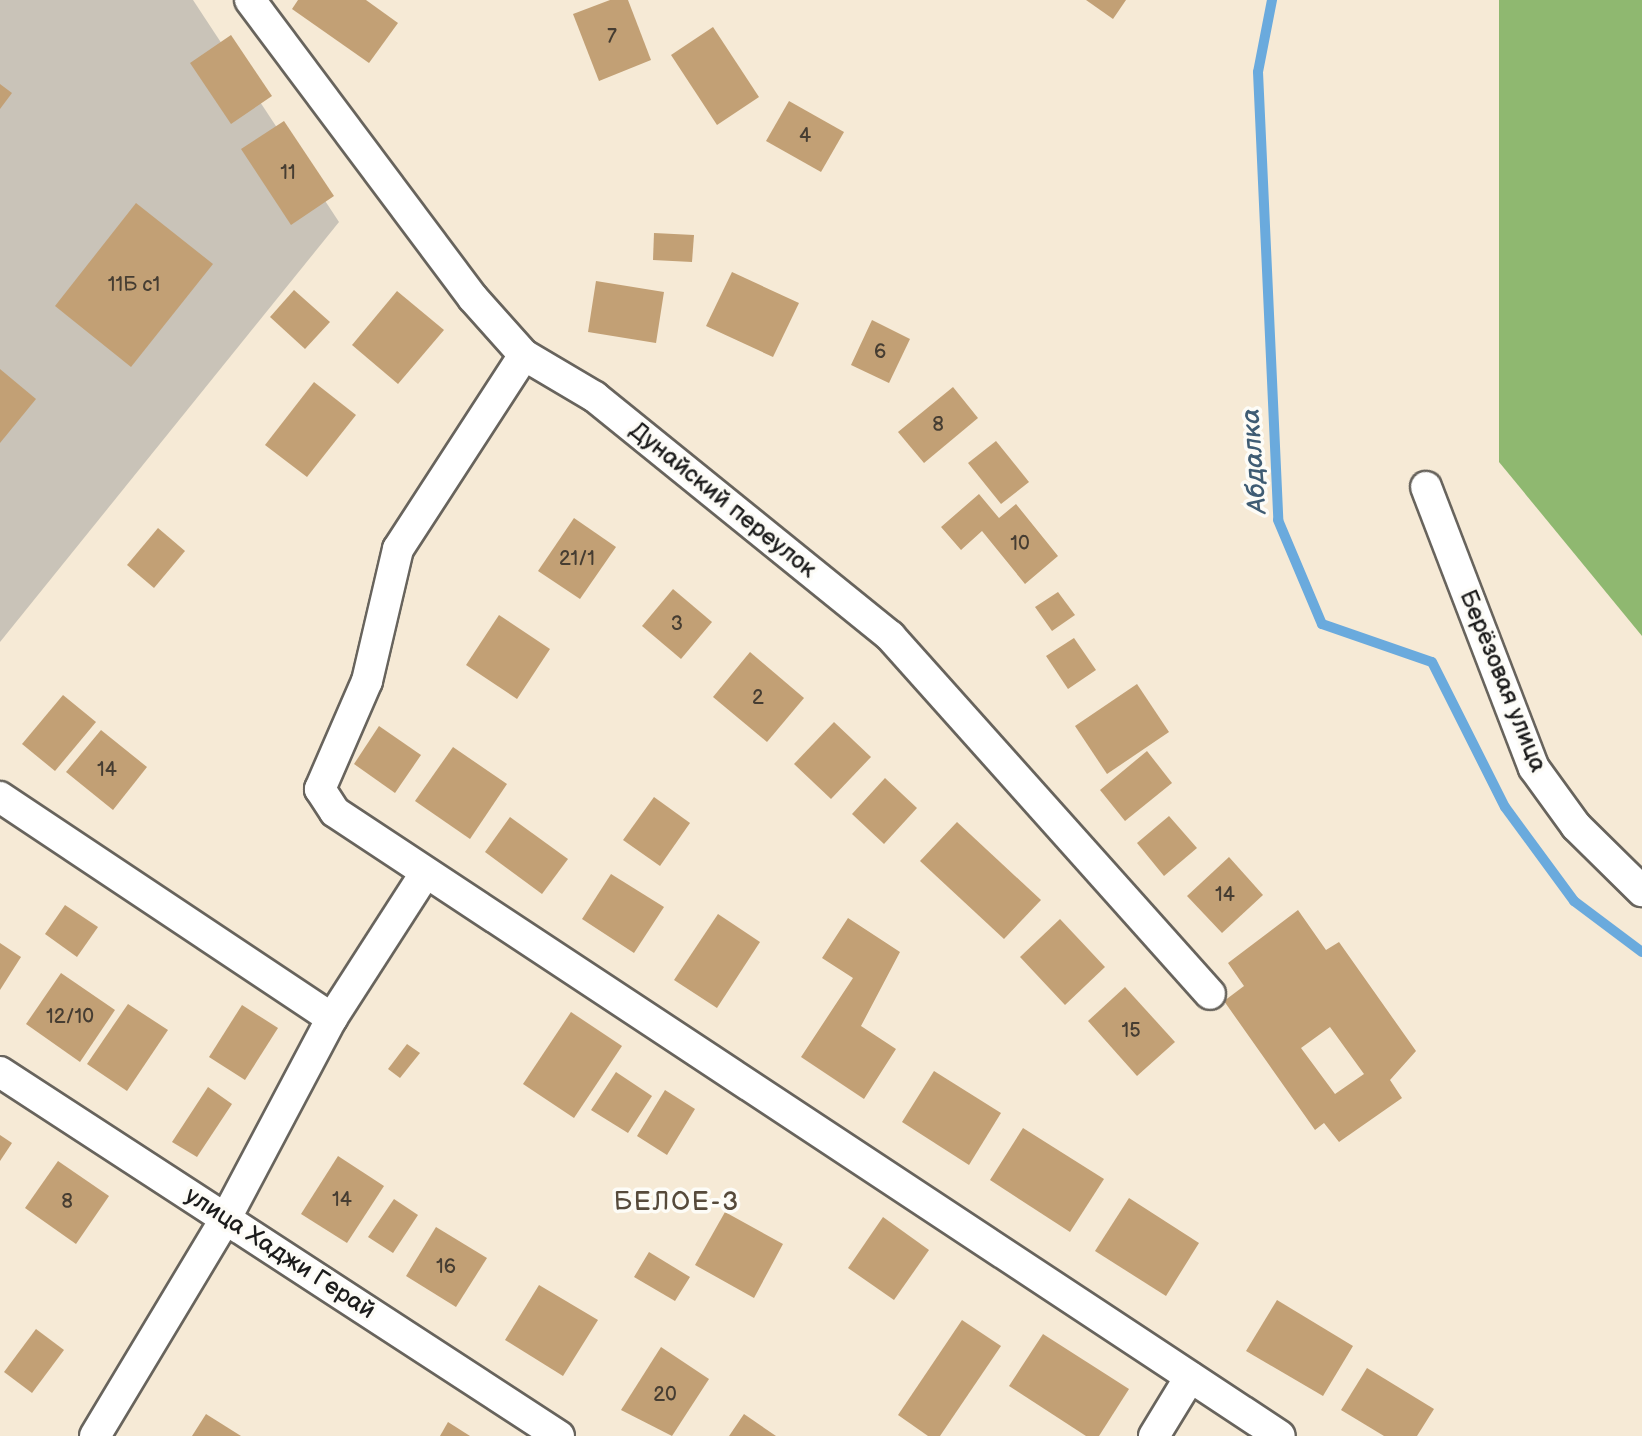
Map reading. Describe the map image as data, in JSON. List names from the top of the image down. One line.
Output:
{"streets":{"street":["Дунайский переулок","Берёзовая улица","улица Хаджи Герай"]},"districts":["БЕЛОЕ-3"],"water":["Абдалка"],"house_numbers":["7","4","11","11Б с1","6","8","10","21/1","3","2","14","14","12/10","15","14","8","16","20"]}
